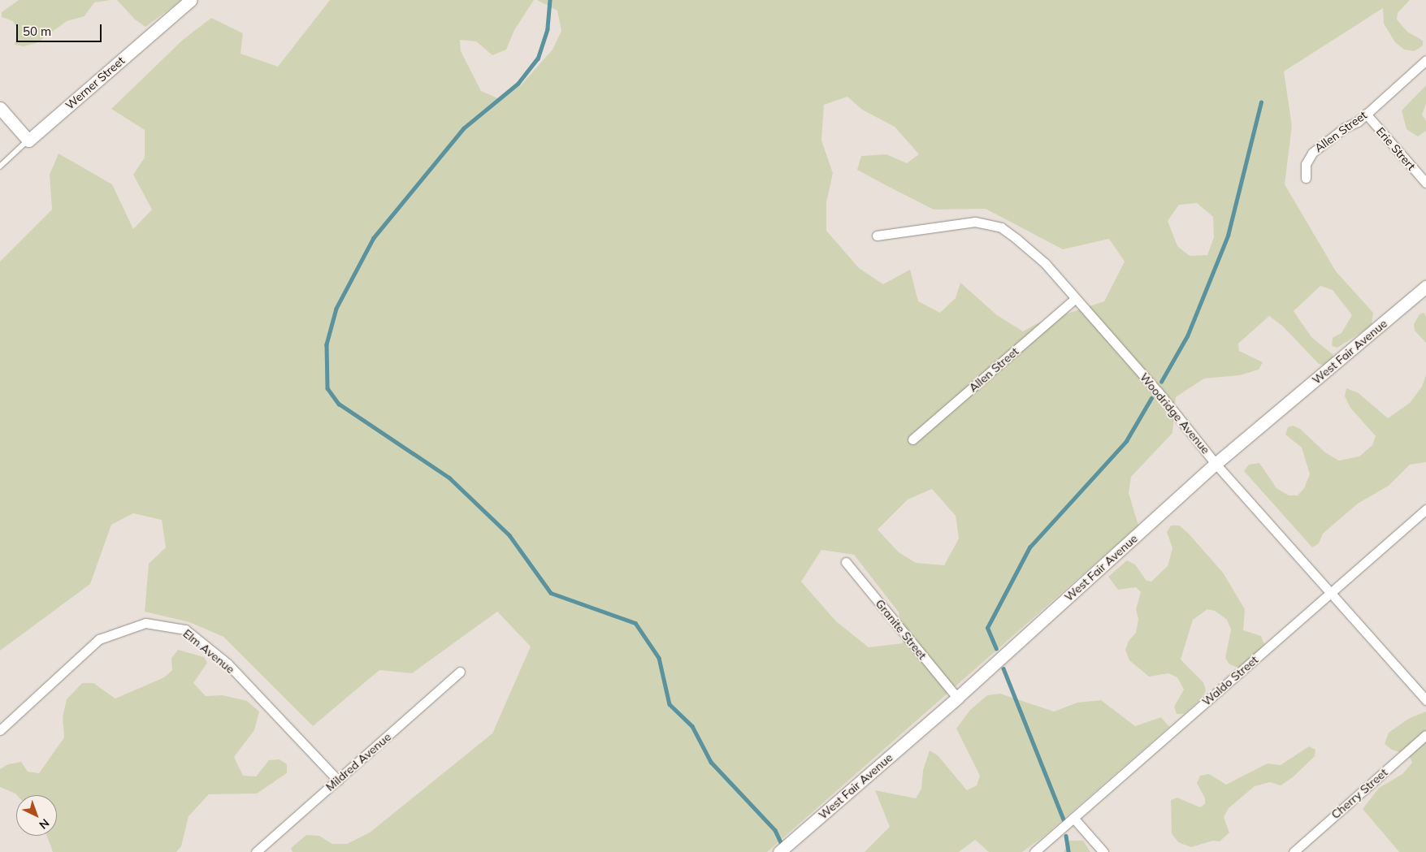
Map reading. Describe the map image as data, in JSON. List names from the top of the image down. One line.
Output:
{"streets":{"street":["Werner Street","Allen Street","Erie Strert","West Fair Avenue","Woodridge Avenue","Granite Street","Elm Avenue","Waldo Street","Mildred Avenue","Cherry Street"]},"crossings":[["Allen Street","Erie Strert"],["Allen Street","Woodridge Avenue"],["West Fair Avenue","Woodridge Avenue"],["West Fair Avenue","Granite Street"],["Woodridge Avenue","Waldo Street"],["Elm Avenue","Mildred Avenue"]],"scale_bar":"50 m","north":"bottom right"}
